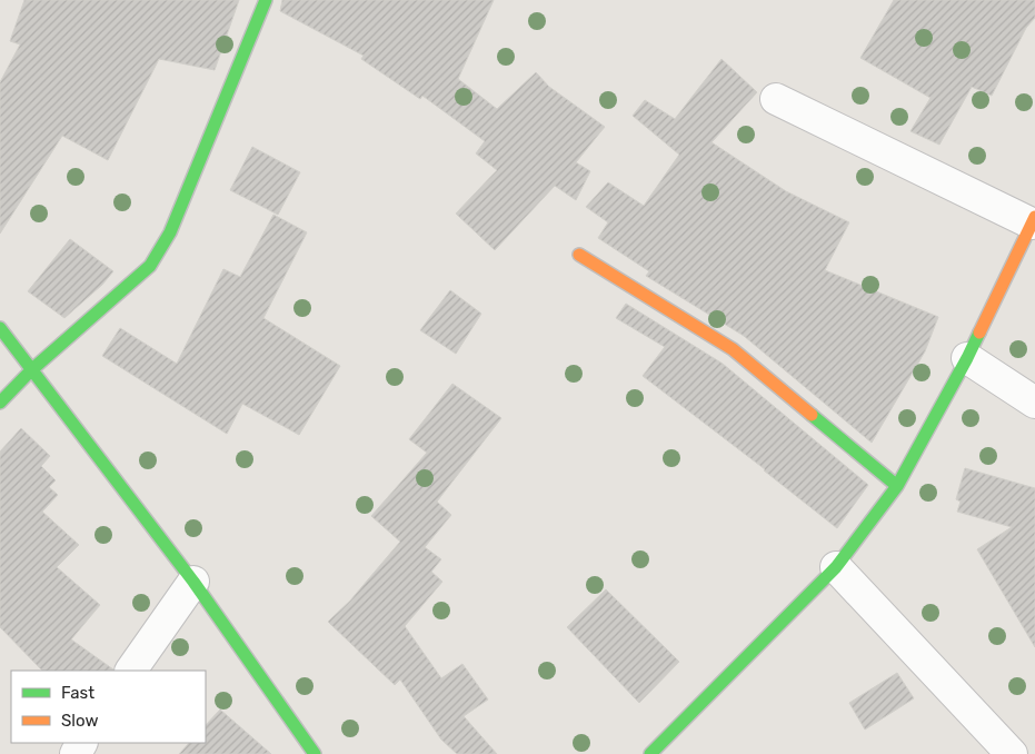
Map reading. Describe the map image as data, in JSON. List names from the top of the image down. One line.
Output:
{"legend":["Fast","Slow"]}
